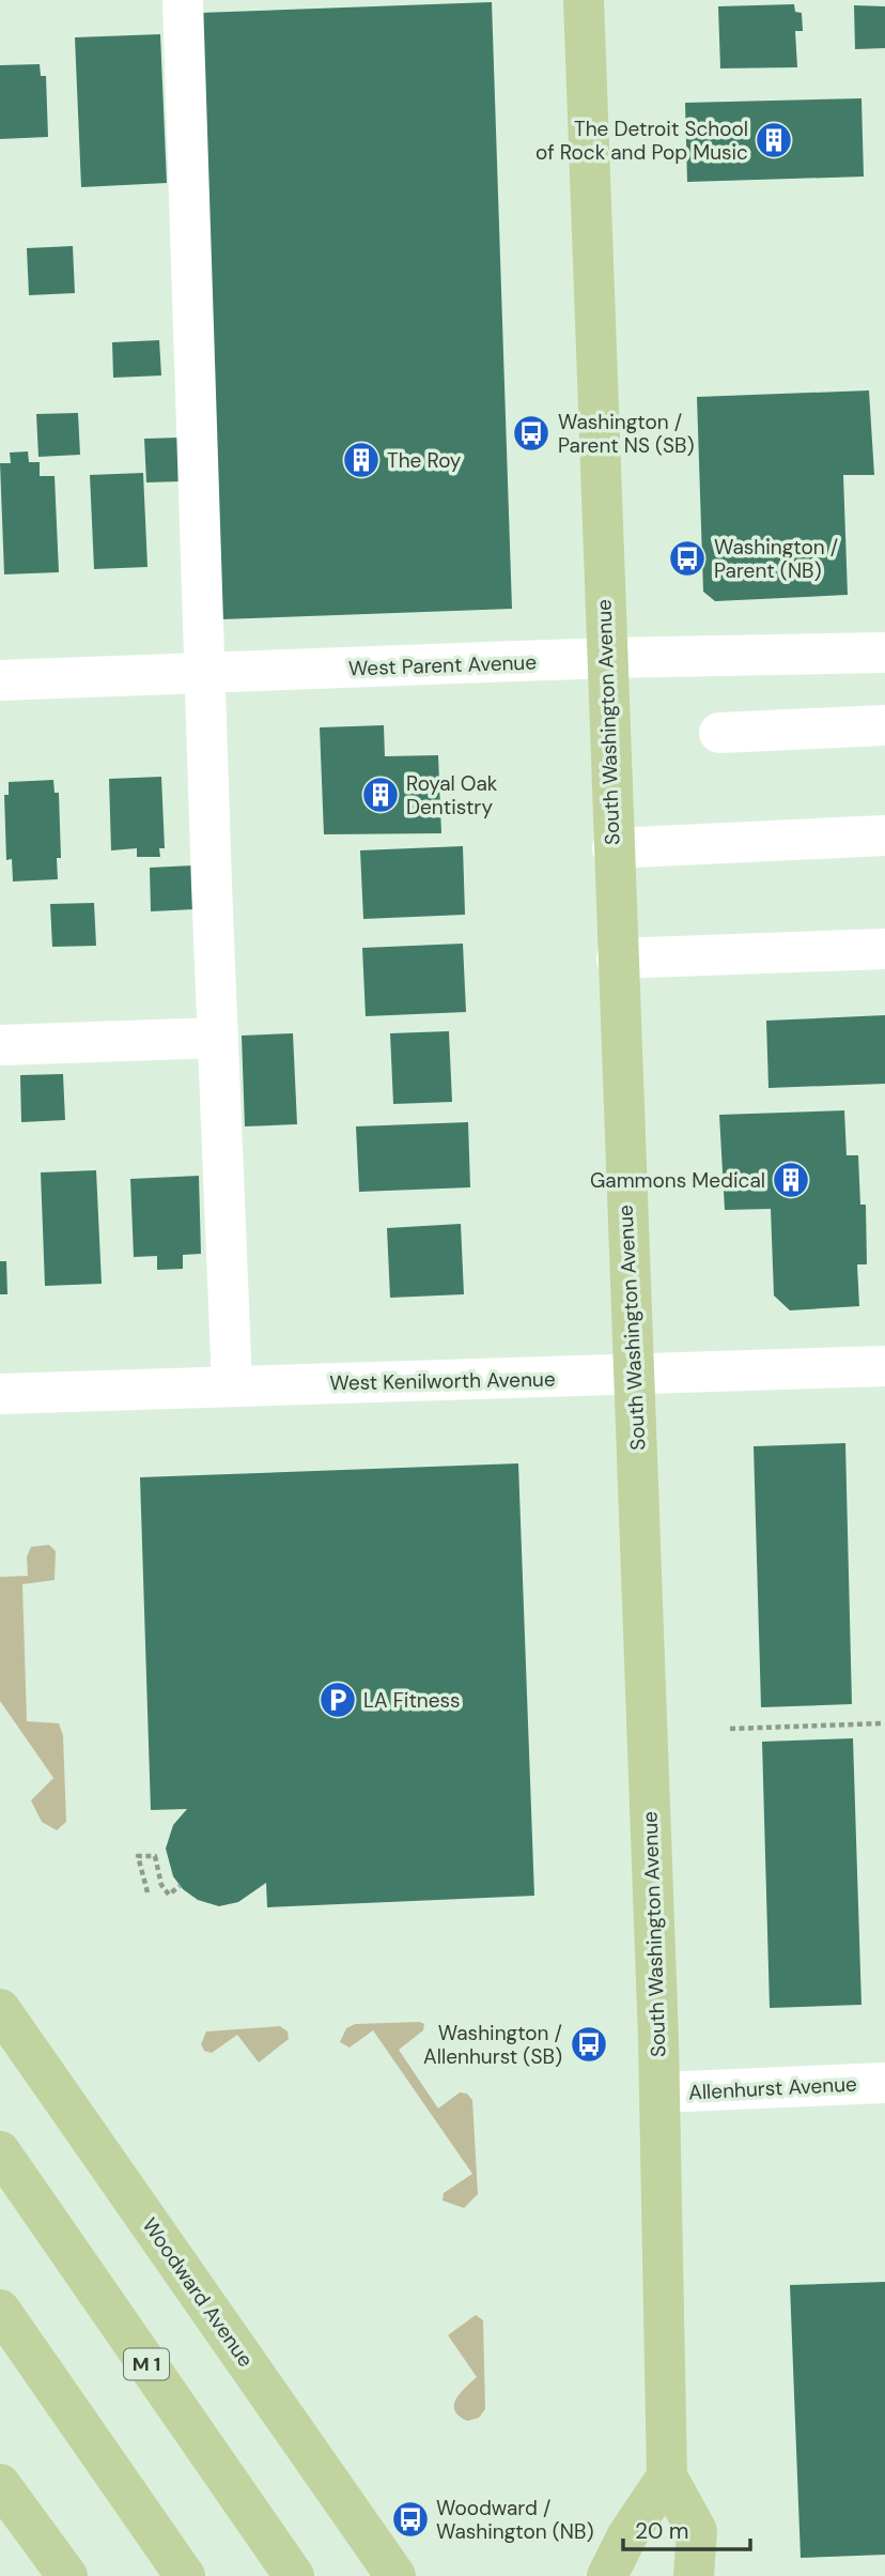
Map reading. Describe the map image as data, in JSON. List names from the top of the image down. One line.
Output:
{"streets":{"main road":["South Washington Avenue","Woodward Avenue","M 1"],"street":["West Parent Avenue","West Kenilworth Avenue","Allenhurst Avenue"]},"crossings":[["West Parent Avenue","South Washington Avenue"],["South Washington Avenue","West Kenilworth Avenue"],["South Washington Avenue","Allenhurst Avenue"]],"places":{"building":["The Detroit School of Rock and Pop Music","The Roy","Royal Oak Dentistry","Gammons Medical"],"bus stop":["Washington / Parent NS (SB)","Washington / Parent (NB)","Washington / Allenhurst (SB)","Woodward / Washington (NB)"],"parking":["LA Fitness"]},"scale_bar":"20 m"}
